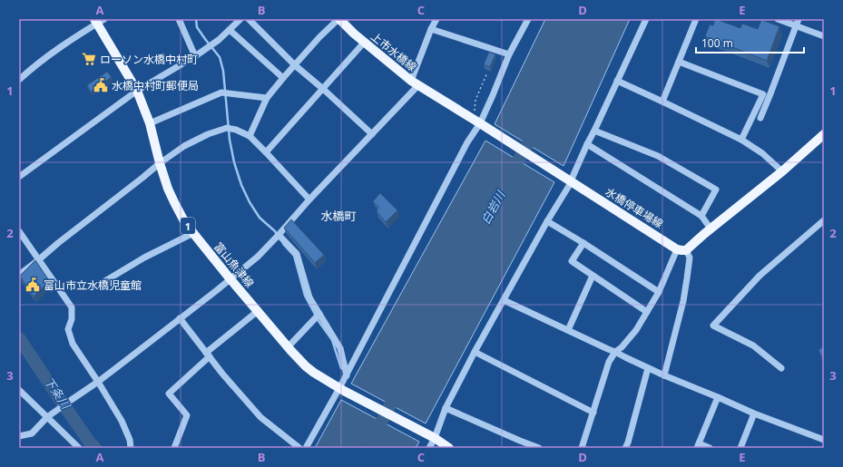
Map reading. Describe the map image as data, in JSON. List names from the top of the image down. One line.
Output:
{"streets":{"main road":["上市水橋線","水橋停車場線","1","富山魚津線"]},"crossings":[["上市水橋線","水橋停車場線"]],"districts":["水橋町"],"water":["白岩川","下条川"],"places":{"supermarket":["ローソン水橋中村町"],"public building":["水橋中村町郵便局","富山市立水橋児童館"]},"scale_bar":"100 m","grid":{"columns":["A","B","C","D","E"],"rows":["1","2","3"]}}
